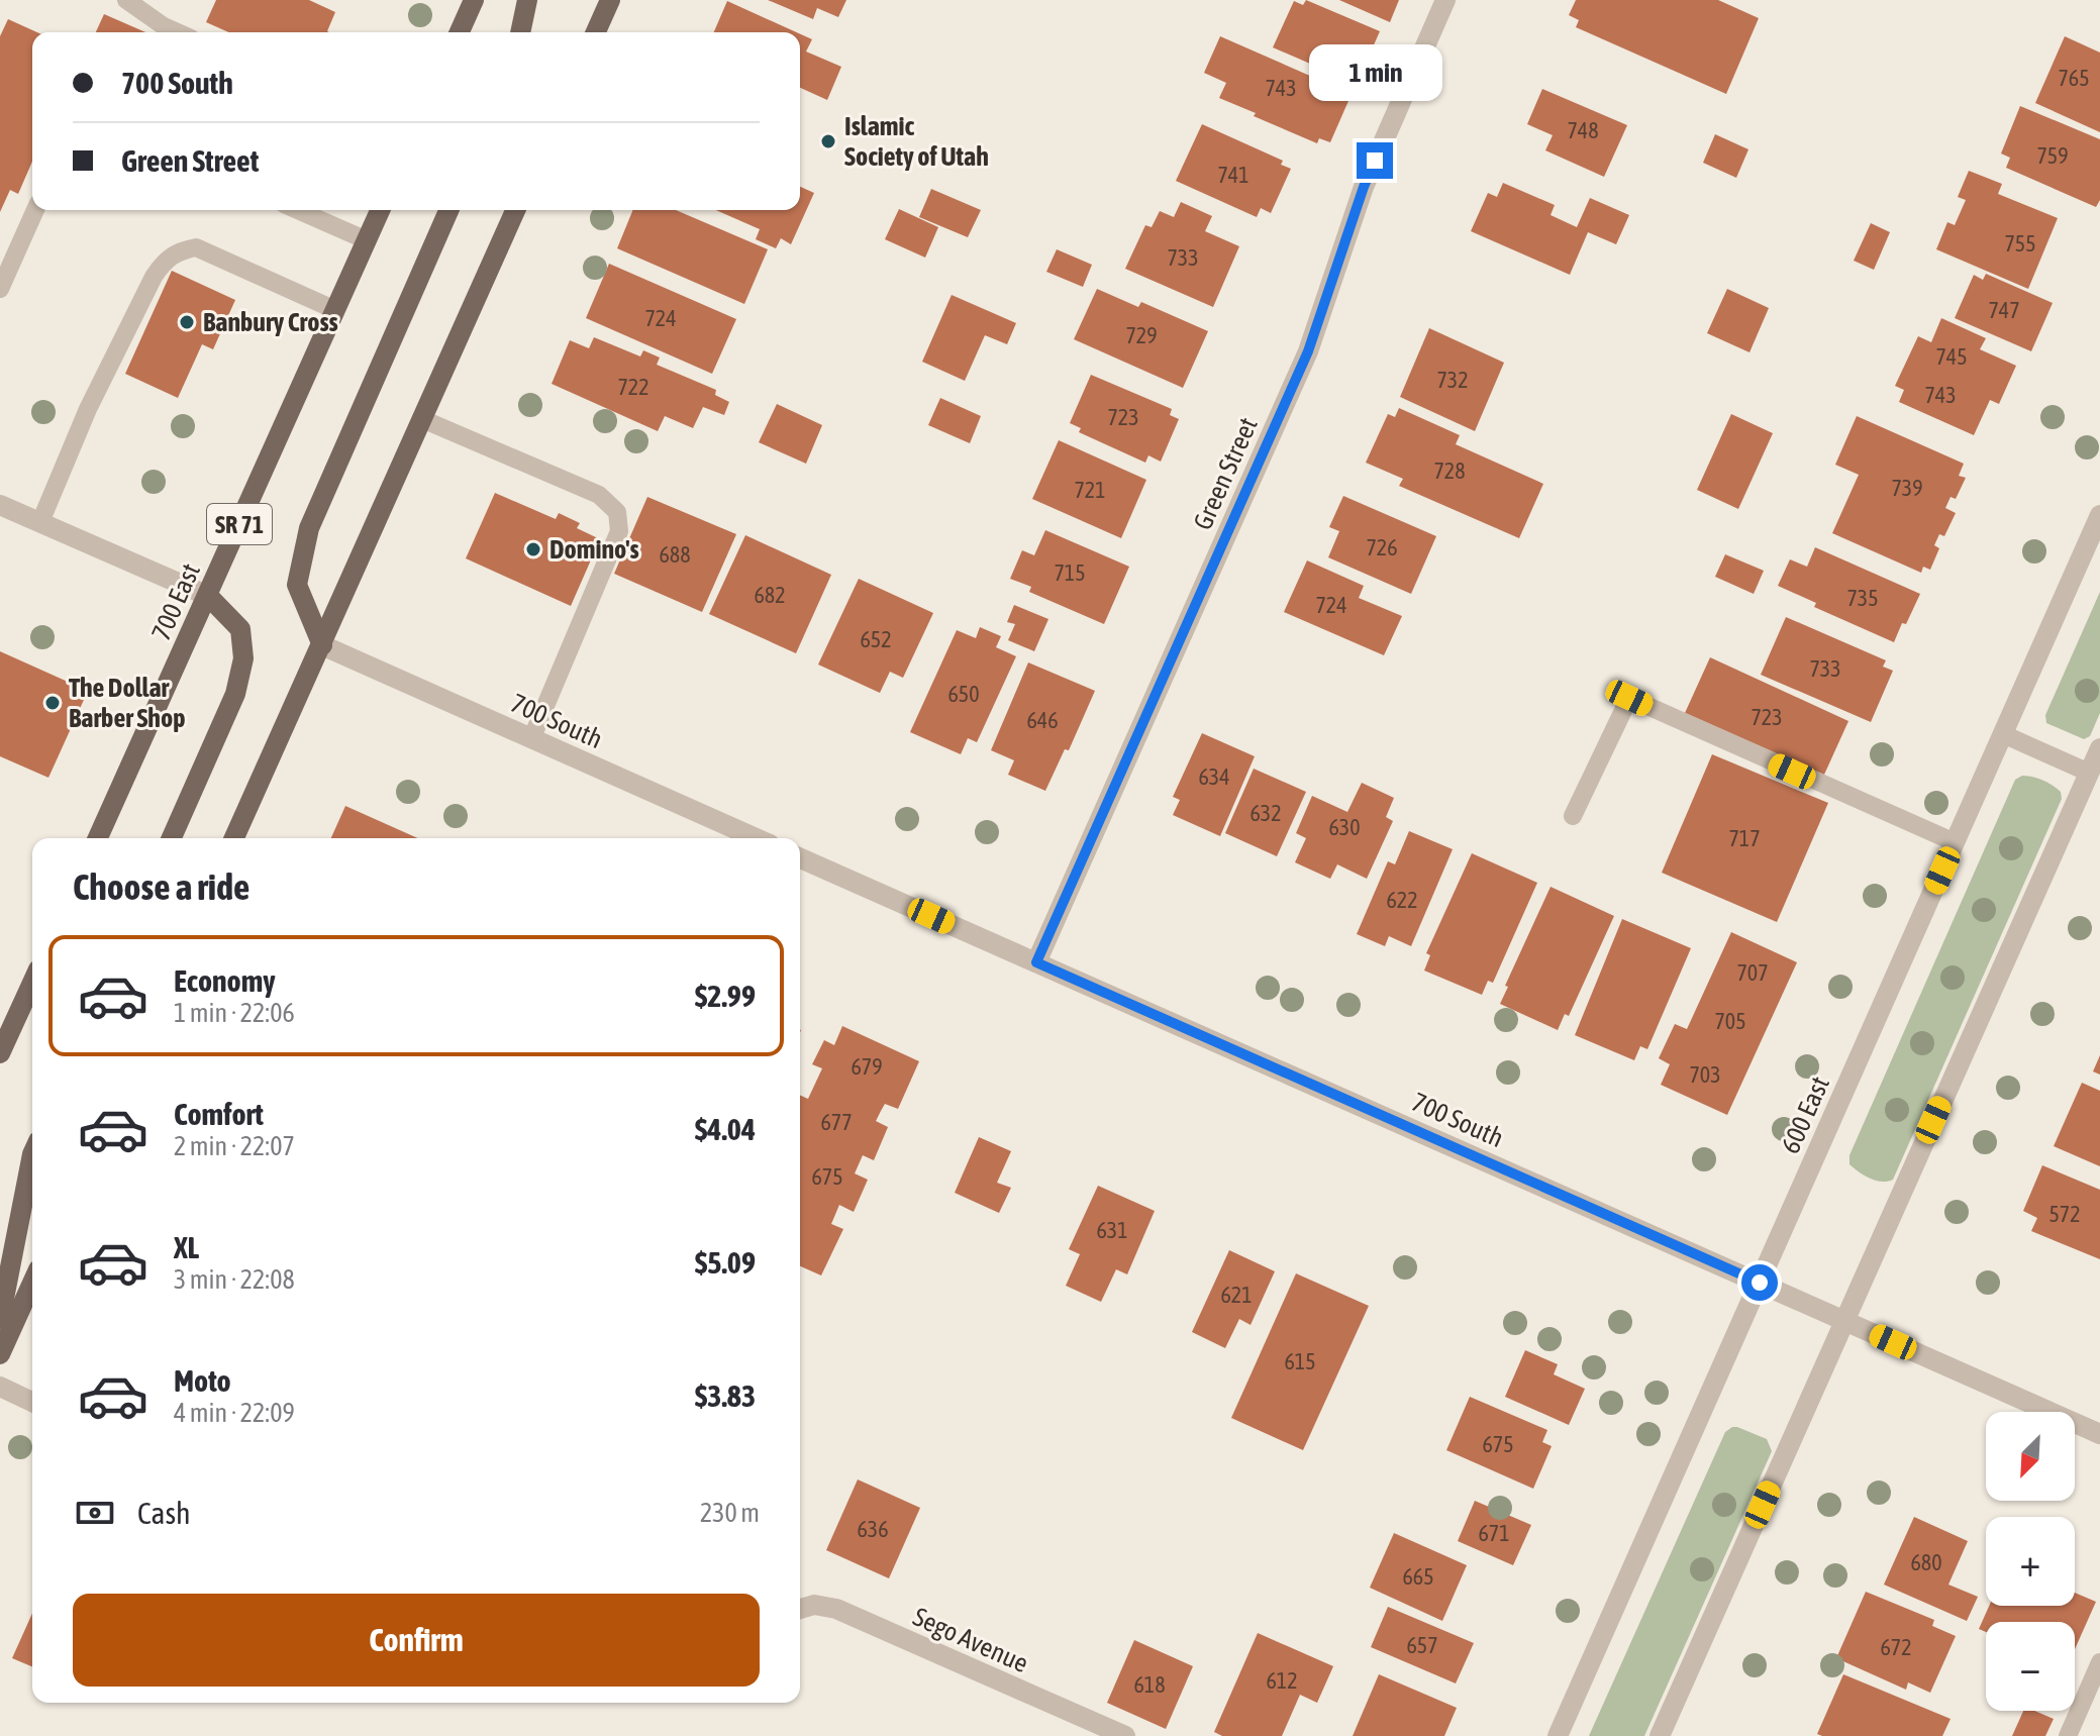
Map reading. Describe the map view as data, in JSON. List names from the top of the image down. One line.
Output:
{"streets":{"main road":["SR 71","700 East"],"street":["Green Street","700 South","600 East","Sego Avenue"]},"crossings":[["Green Street","700 South"],["700 South","600 East"]],"places":["Islamic Society of Utah","Banbury Cross","Domino's","The Dollar Barber Shop"],"house_numbers":["765","743","748","759","741","755","733","747","724","729","745","732","722","743","723","728","739","721","726","688","715","682","735","724","652","733","650","723","646","634","632","630","717","622","707","705","679","703","677","675","572","631","621","615","675","636","671","680","665","657","672","612","618"],"north":"bottom left","page":{"banner":["700 South","Green Street"],"bubble":"1 min","heading":"Choose a ride","list":[{"name":"Economy","note":"1 min · 22:06","value":"$2.99"},{"name":"Comfort","note":"2 min · 22:07","value":"$4.04"},{"name":"XL","note":"3 min · 22:08","value":"$5.09"},{"name":"Moto","note":"4 min · 22:09","value":"$3.83"}],"map_buttons":["+","−"],"pay":["Cash","230 m"],"buttons":"Confirm"}}
